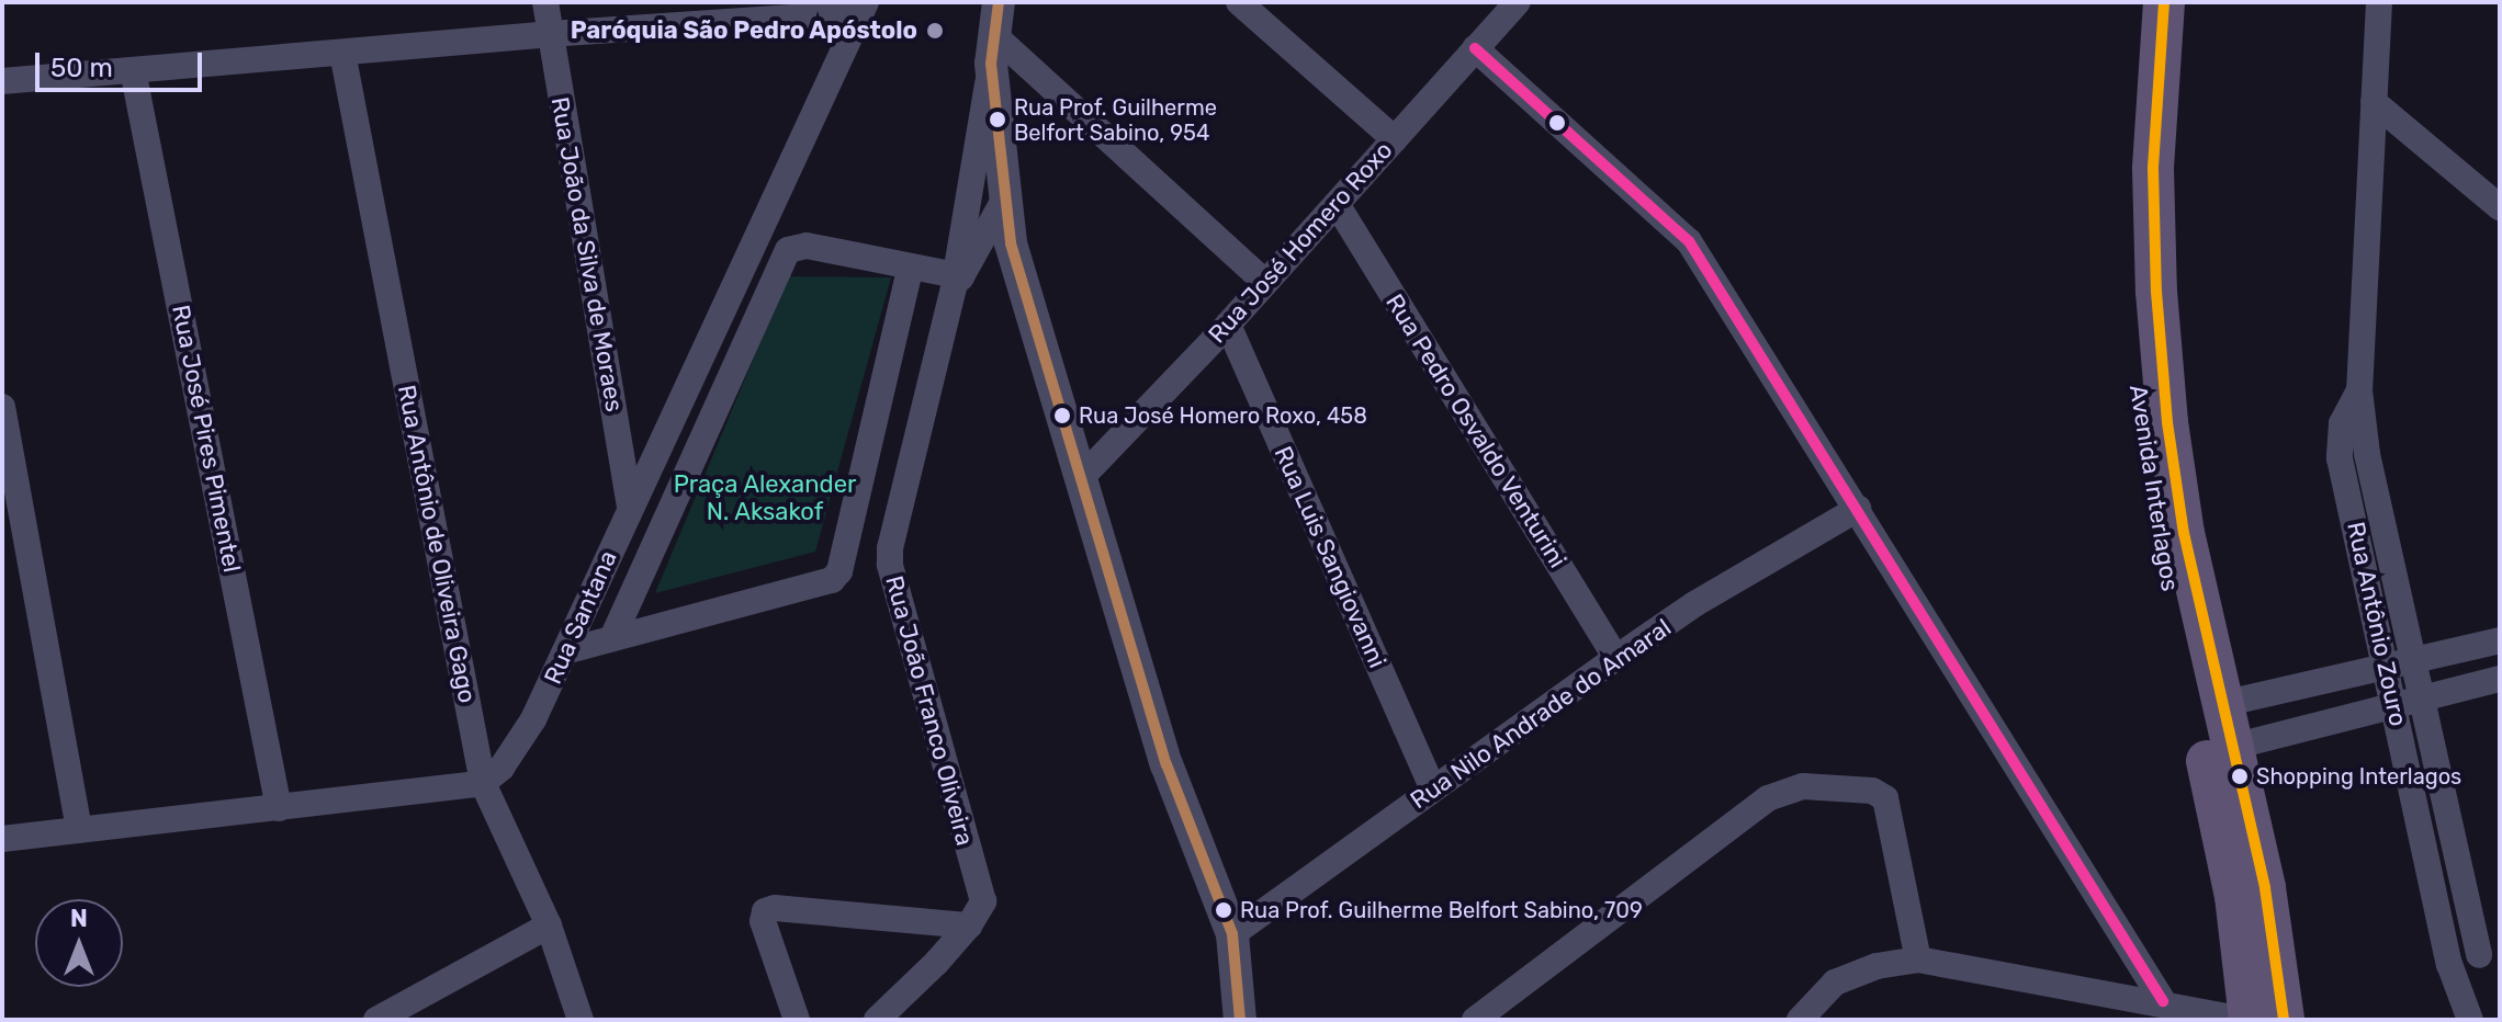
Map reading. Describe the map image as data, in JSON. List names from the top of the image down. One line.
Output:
{"streets":{"main road":["Avenida Interlagos"],"street":["Rua José Homero Roxo","Rua João da Silva de Moraes","Rua Pedro Osvaldo Venturini","Rua José Pires Pimentel","Rua Antônio de Oliveira Gago","Rua Luis Sangiovanni","Rua Santana","Rua Antônio Zouro","Rua João Franco Oliveira","Rua Nilo Andrade do Amaral"]},"crossings":[["Rua José Homero Roxo","Rua Pedro Osvaldo Venturini"],["Rua José Homero Roxo","Rua Luis Sangiovanni"],["Rua João da Silva de Moraes","Rua Santana"],["Rua Pedro Osvaldo Venturini","Rua Nilo Andrade do Amaral"],["Rua Antônio de Oliveira Gago","Rua Santana"],["Rua Luis Sangiovanni","Rua Nilo Andrade do Amaral"]],"parks":["Praça Alexander N. Aksakof"],"places":["Paróquia São Pedro Apóstolo","Rua Prof. Guilherme Belfort Sabino, 954","Rua José Homero Roxo, 458","Shopping Interlagos","Rua Prof. Guilherme Belfort Sabino, 709"],"scale_bar":"50 m","north":"top"}
